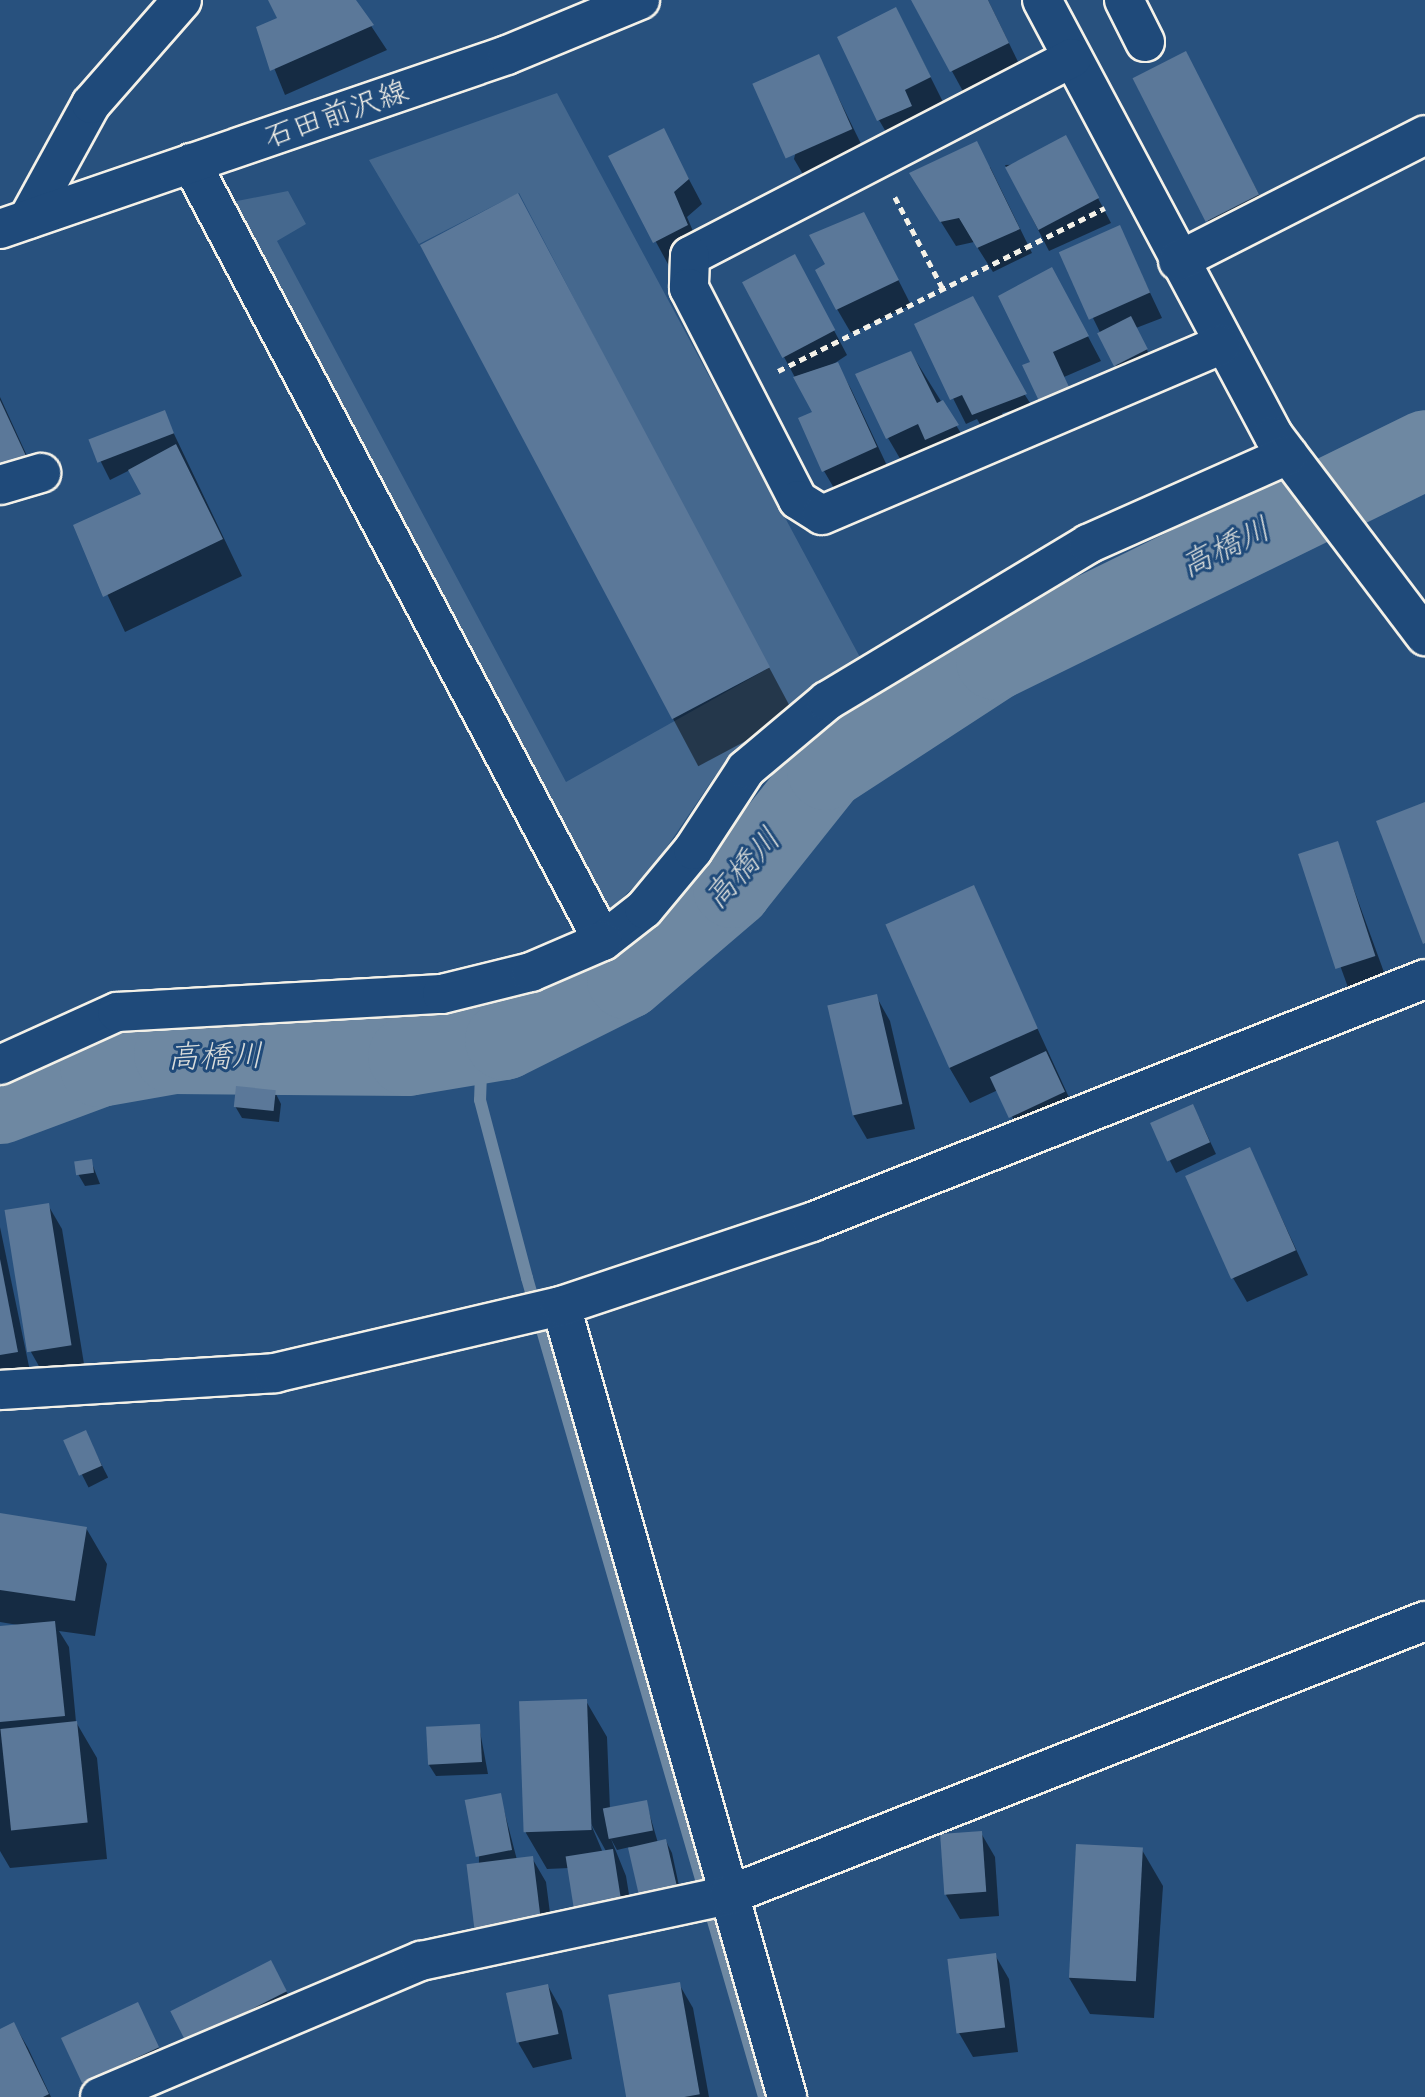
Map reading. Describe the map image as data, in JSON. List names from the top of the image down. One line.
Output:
{"streets":{"street":["石田前沢線"]},"water":["高橋川"]}
